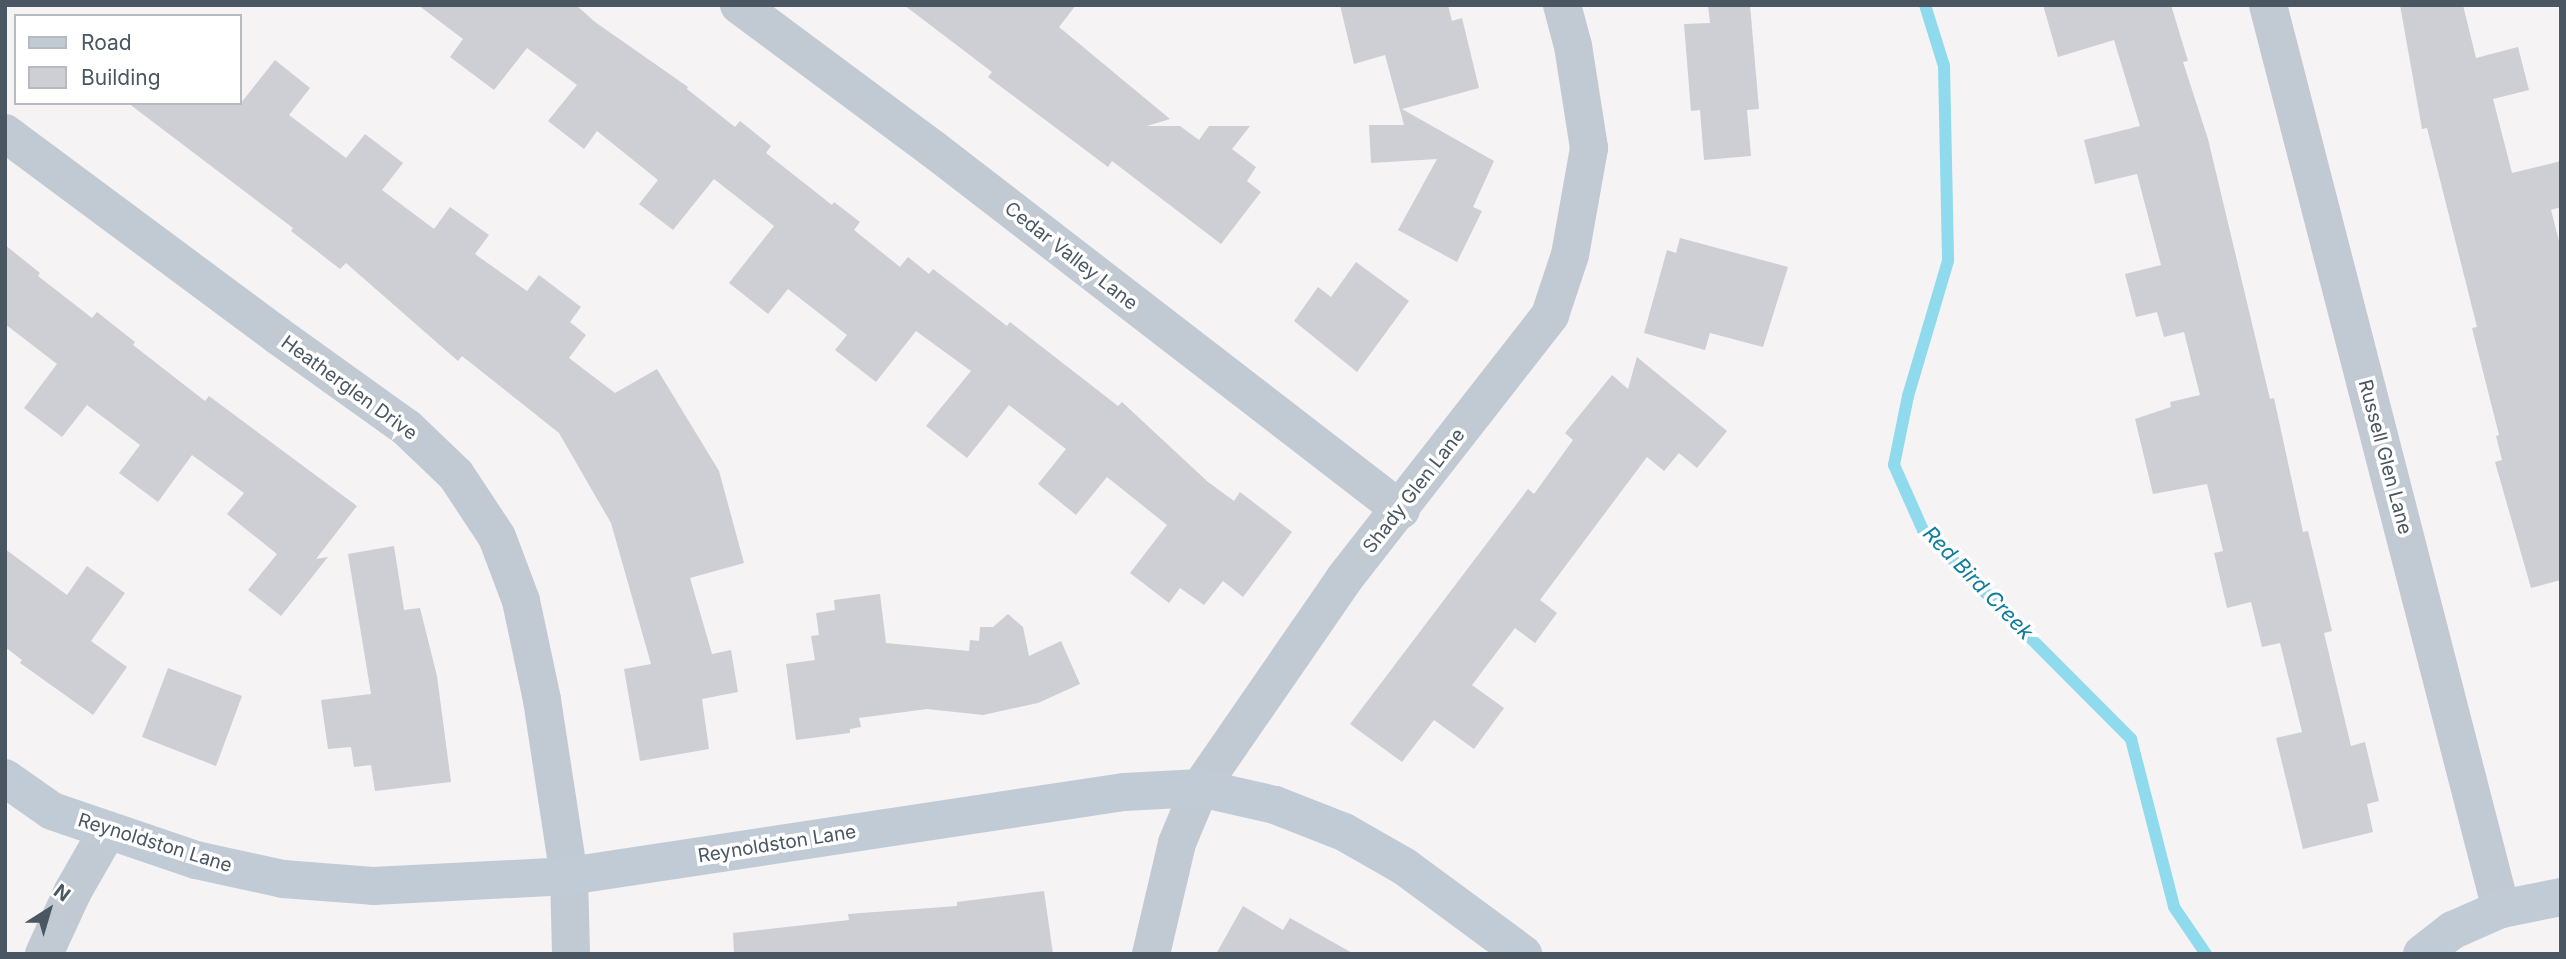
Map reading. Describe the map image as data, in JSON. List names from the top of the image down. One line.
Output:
{"streets":{"street":["Cedar Valley Lane","Heatherglen Drive","Russell Glen Lane","Shady Glen Lane","Reynoldston Lane"]},"crossings":[["Cedar Valley Lane","Shady Glen Lane"],["Heatherglen Drive","Reynoldston Lane"],["Shady Glen Lane","Reynoldston Lane"]],"water":["Red Bird Creek"],"legend":["Road","Building"],"north":"top right"}
